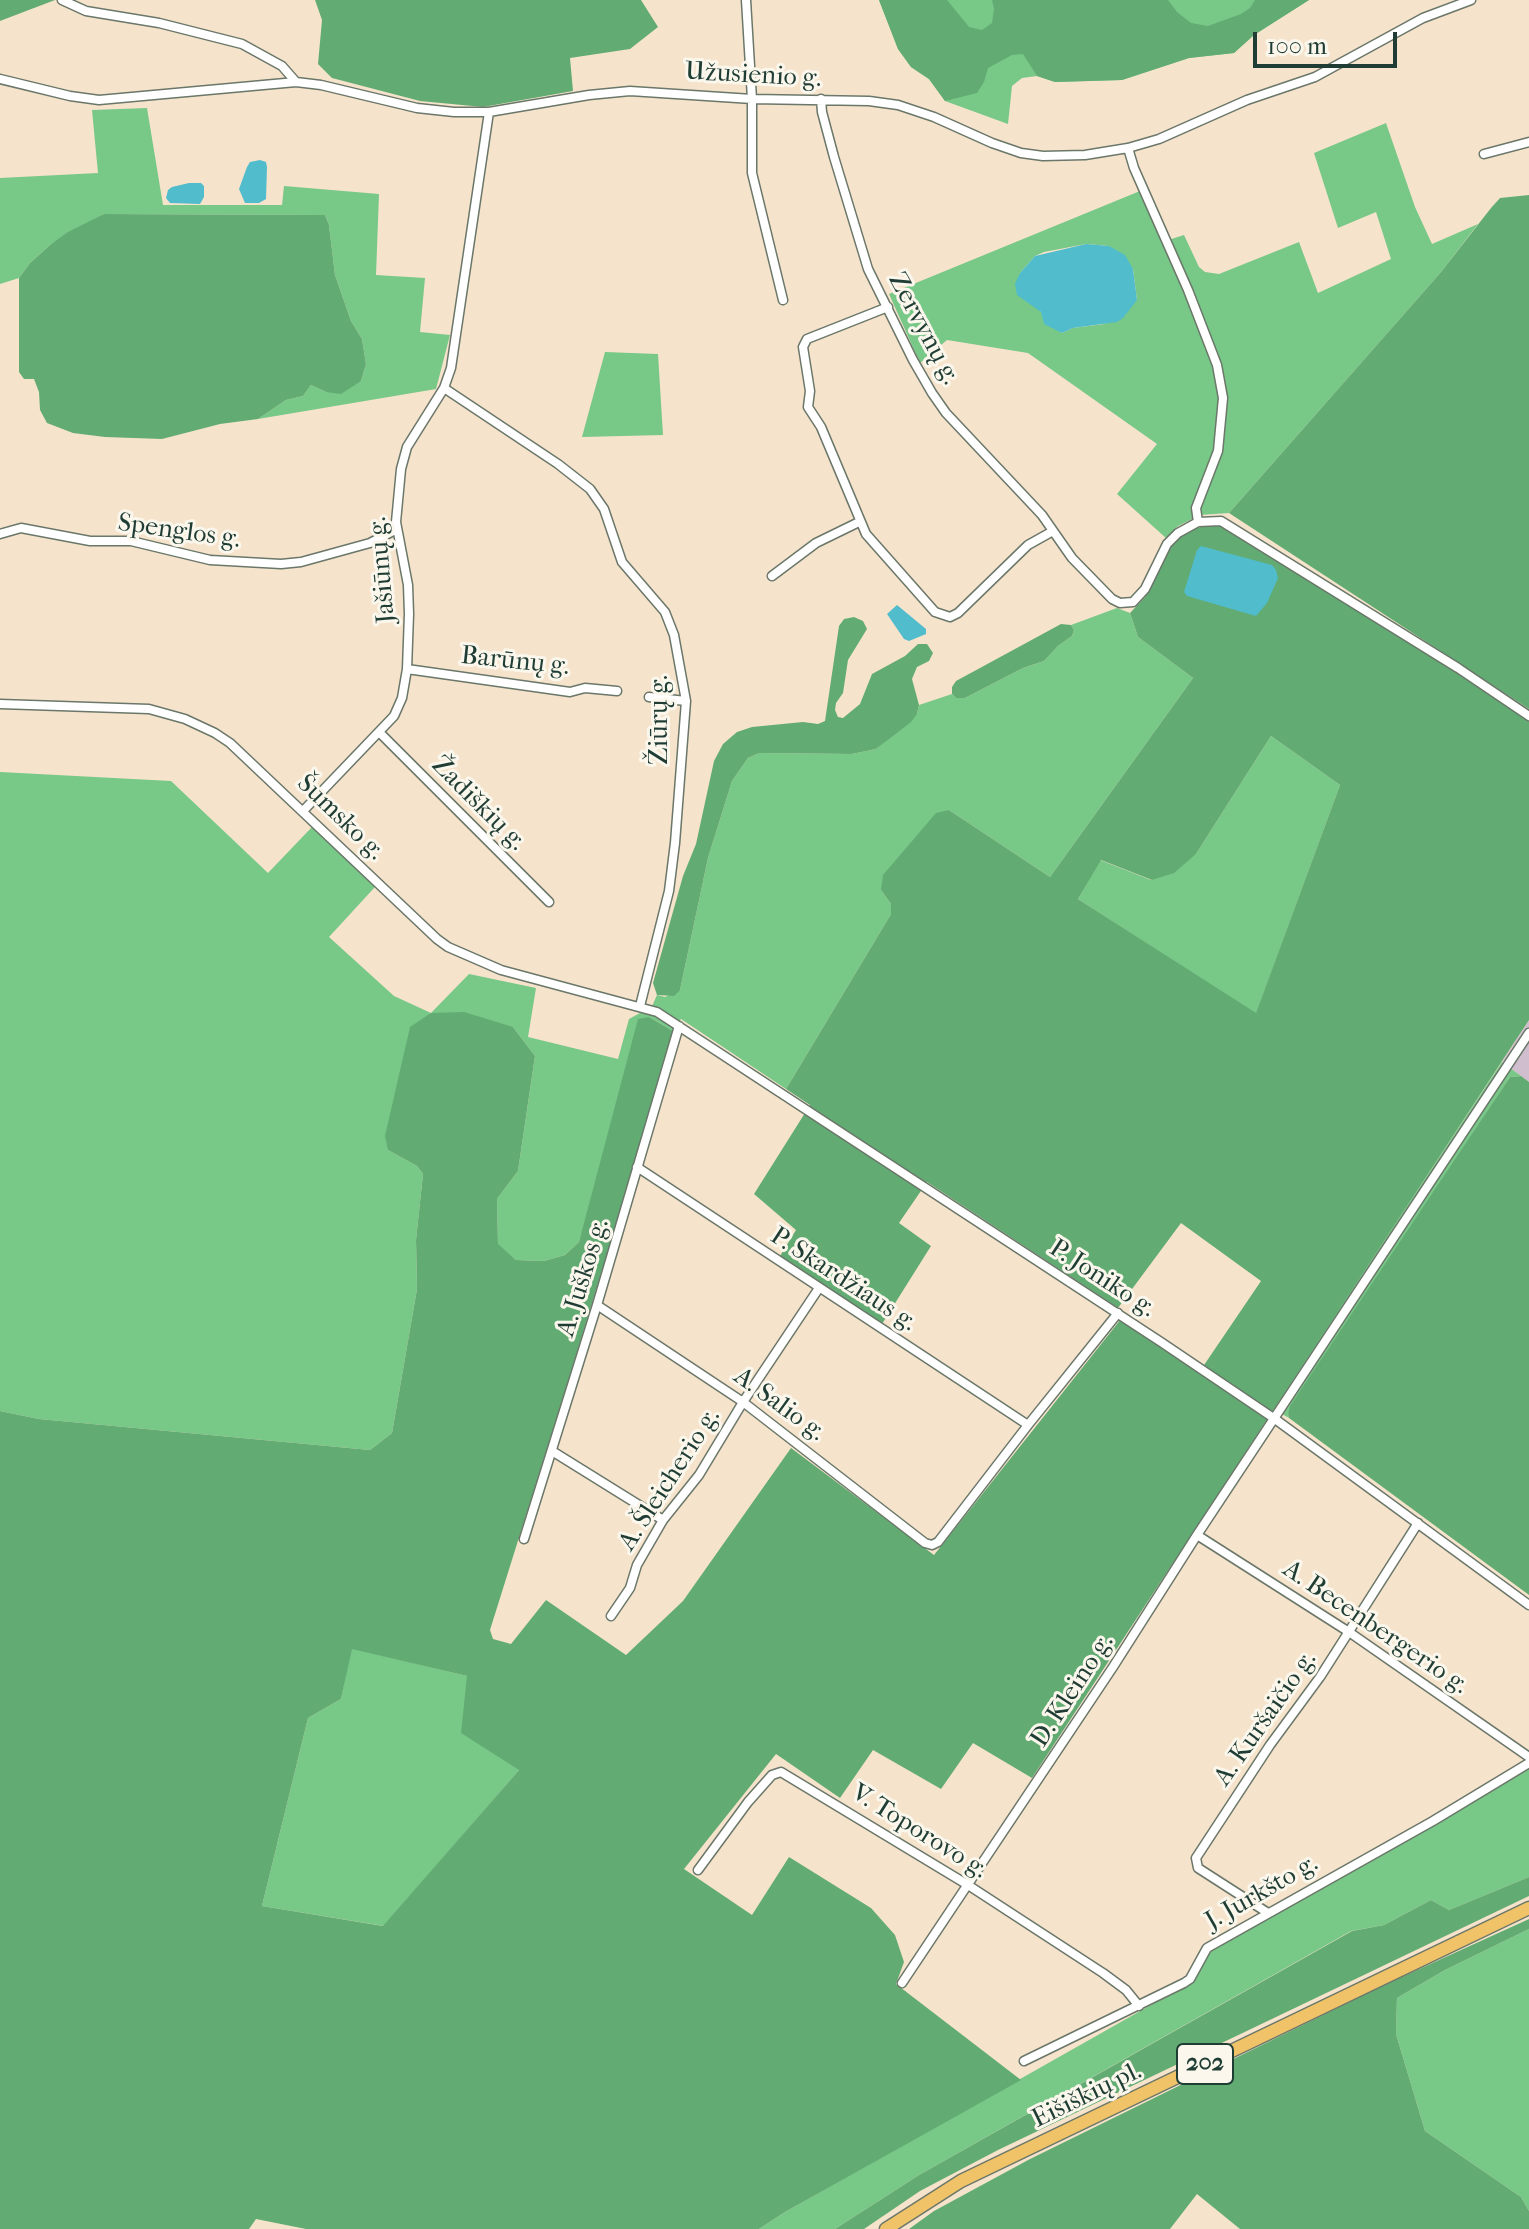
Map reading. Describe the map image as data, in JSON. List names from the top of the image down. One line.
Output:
{"streets":{"main road":["202","Eišiškių pl."],"street":["Užusienio g.","Zervynų g.","Spenglos g.","Jašiūnų g.","Barūnų g.","Žiūrų g.","Žadiškių g.","Šumsko g.","A. Juškos g.","P. Joniko g.","P. Skardžiaus g.","A. Salio g.","A. Šleicherio g.","A. Becenbergerio g.","D. Kleino g.","A. Kuršaičio g.","V. Toporovo g.","J. Jurkšto g."]},"crossings":[["Užusienio g.","Zervynų g."],["Užusienio g.","Jašiūnų g."],["Spenglos g.","Jašiūnų g."],["Jašiūnų g.","Barūnų g."],["Jašiūnų g.","Žiūrų g."],["Jašiūnų g.","Žadiškių g."],["Jašiūnų g.","Šumsko g."],["Žiūrų g.","Šumsko g."],["Žiūrų g.","P. Joniko g."],["Šumsko g.","P. Joniko g."],["A. Juškos g.","P. Joniko g."],["A. Juškos g.","P. Skardžiaus g."],["A. Juškos g.","A. Salio g."],["P. Joniko g.","D. Kleino g."],["P. Joniko g.","A. Kuršaičio g."],["P. Skardžiaus g.","A. Salio g."],["P. Skardžiaus g.","A. Šleicherio g."],["A. Salio g.","A. Šleicherio g."],["A. Becenbergerio g.","D. Kleino g."],["A. Becenbergerio g.","A. Kuršaičio g."],["A. Becenbergerio g.","J. Jurkšto g."],["D. Kleino g.","V. Toporovo g."],["A. Kuršaičio g.","J. Jurkšto g."],["V. Toporovo g.","J. Jurkšto g."]],"scale_bar":"100 m"}
